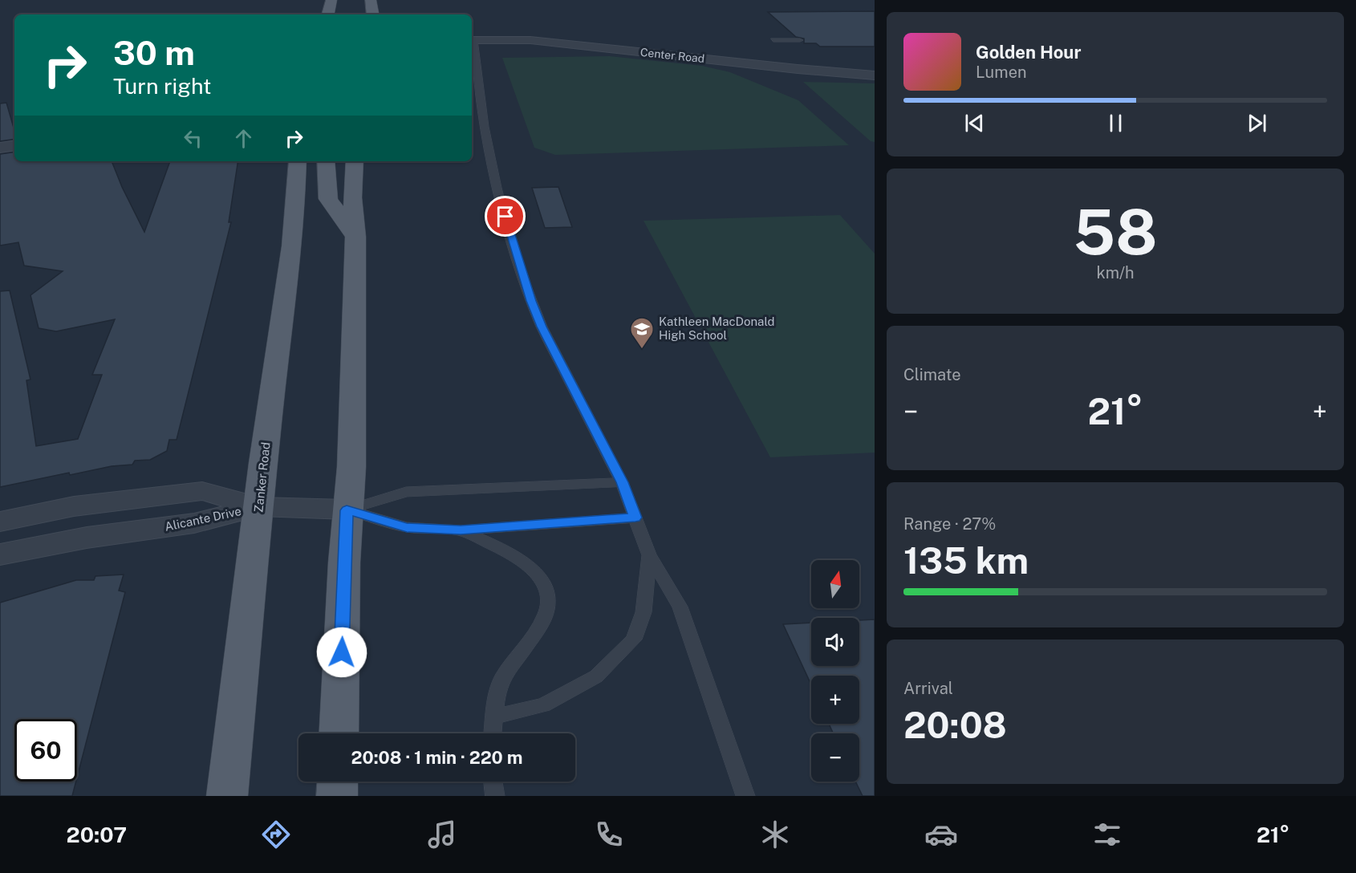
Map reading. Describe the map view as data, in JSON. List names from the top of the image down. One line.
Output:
{"streets":{"main road":["Zanker Road"],"street":["Center Road","Alicante Drive"]},"crossings":[["Zanker Road","Alicante Drive"]],"places":{"school or university":["Kathleen MacDonald High School"]},"north":"top","page":{"turn":["30 m","Turn right"],"song":["Golden Hour","Lumen"],"tile":[["58","km/h"],"Climate",["Range · 27%","135 km"],["Arrival","20:08"]],"heat":["−","21°","+"],"map_buttons":["+","−"],"limit":"60","trip":"20:08 · 1 min · 220 m","tabs":["20:07","21°"]}}
